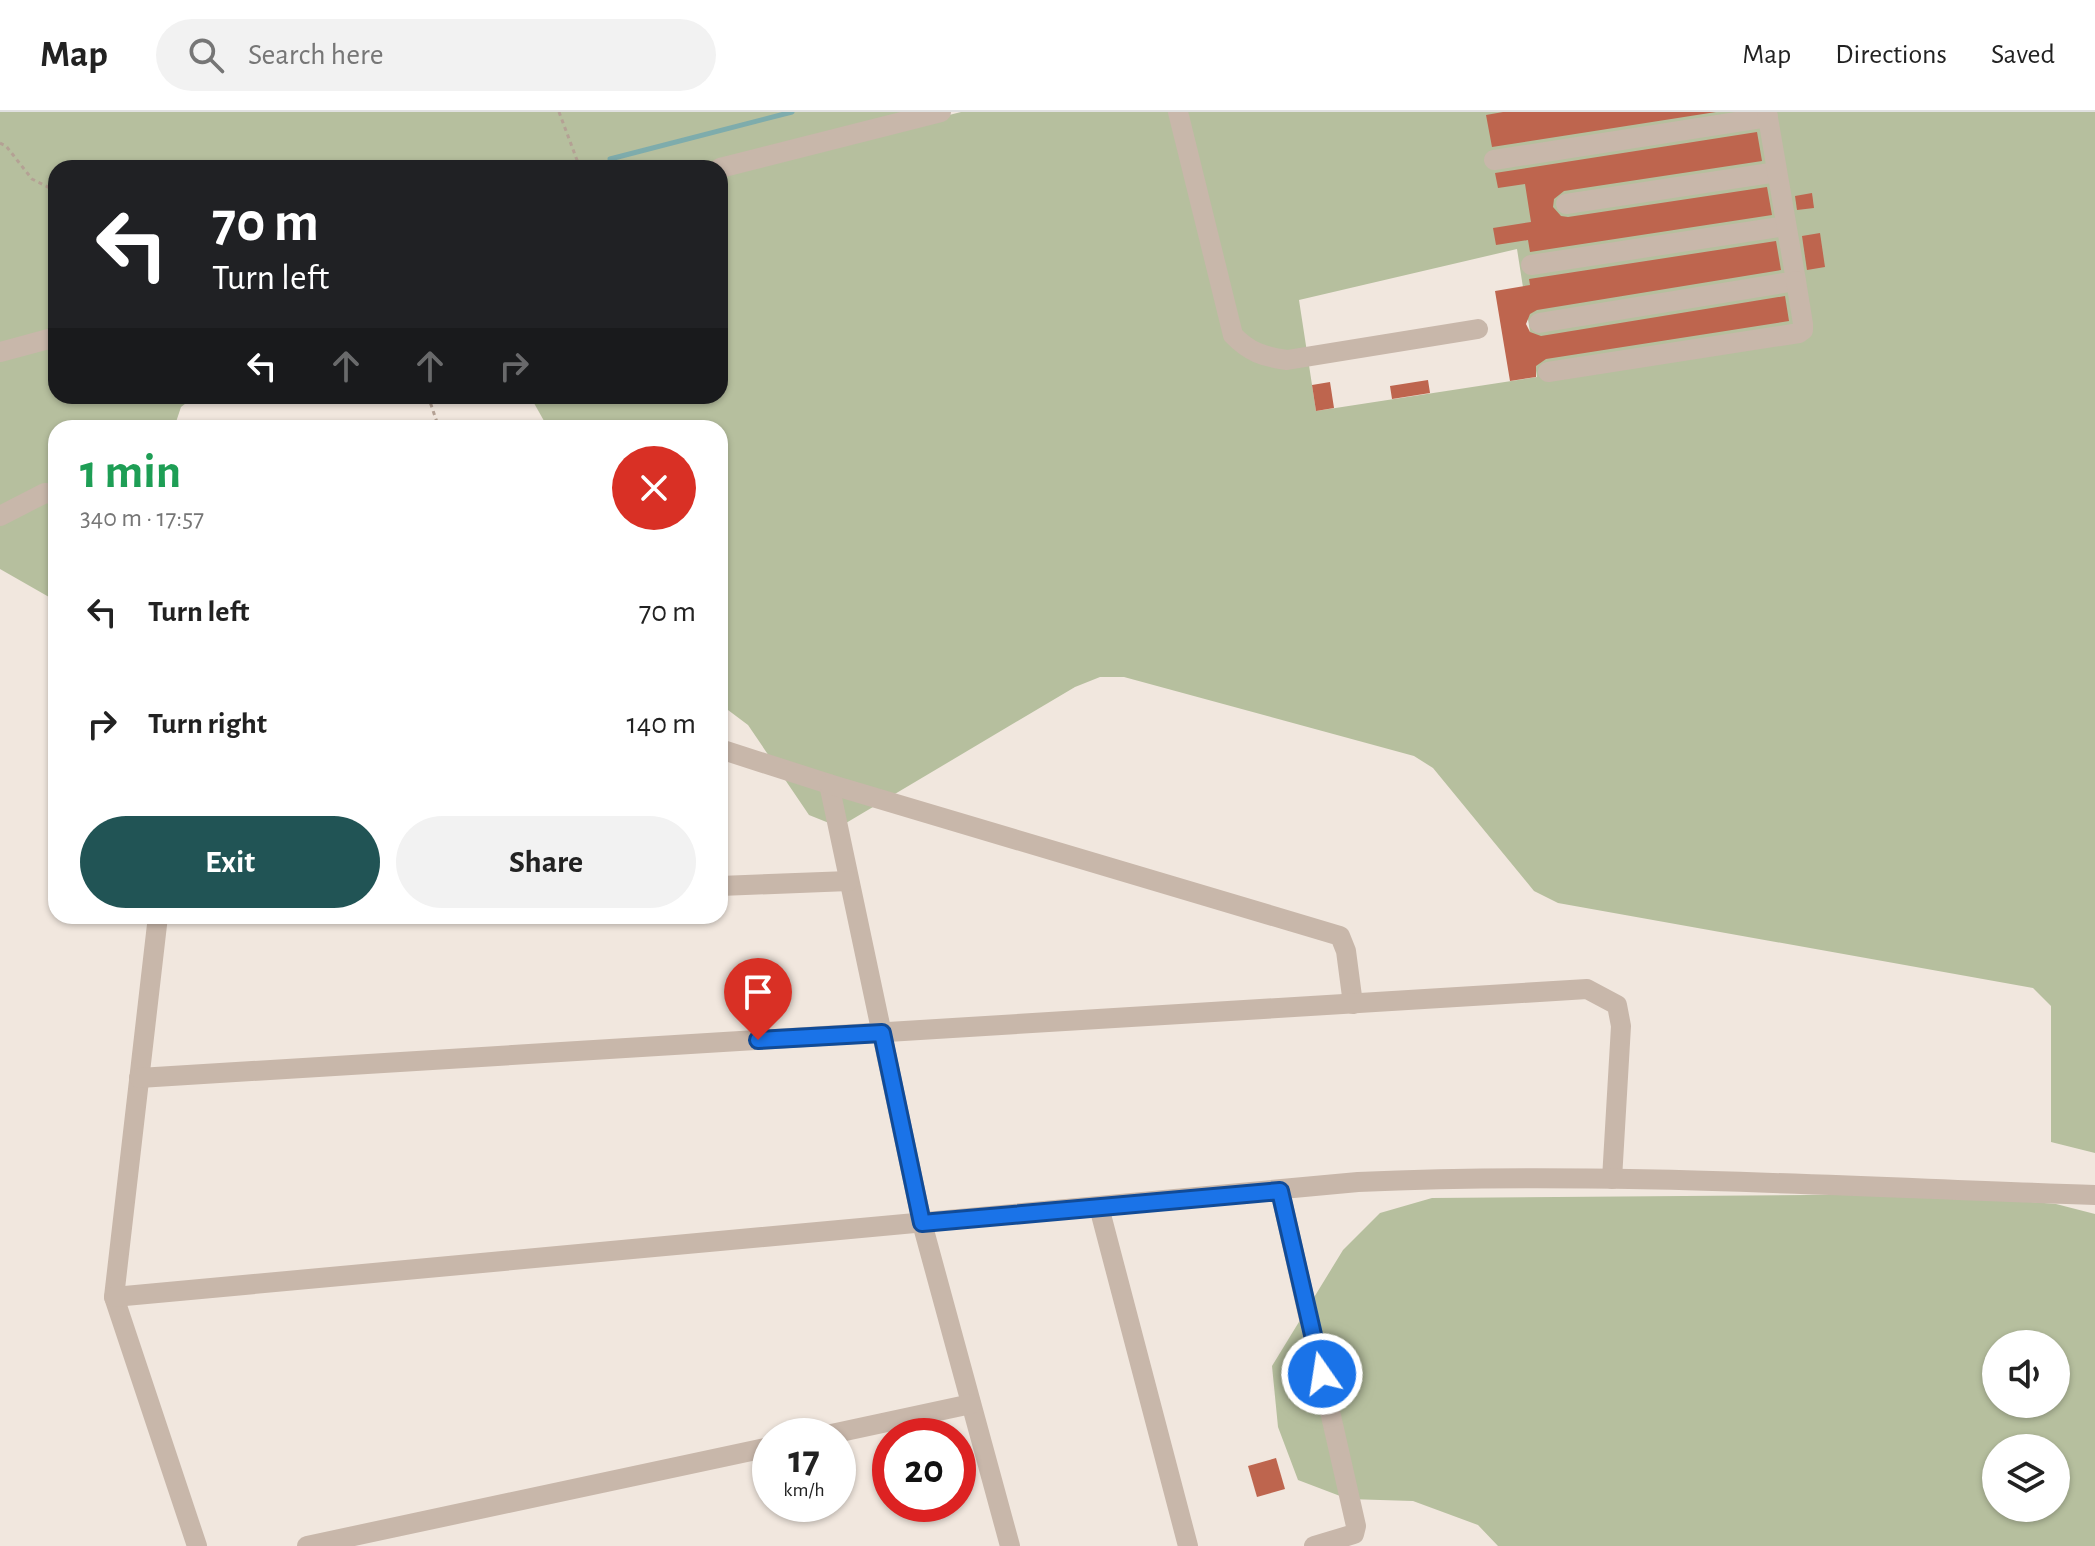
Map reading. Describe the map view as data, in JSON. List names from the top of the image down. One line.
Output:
{"page":{"header":"Map","search":"Search here","nav":["Map","Directions","Saved"],"turn":["70 m","Turn left"],"heading":["1 min","340 m · 17:57"],"list":[{"name":"Turn left","value":"70 m"},{"name":"Turn right","value":"140 m"}],"buttons":["Exit","Share"],"speed":"17 km/h","limit":"20"}}
